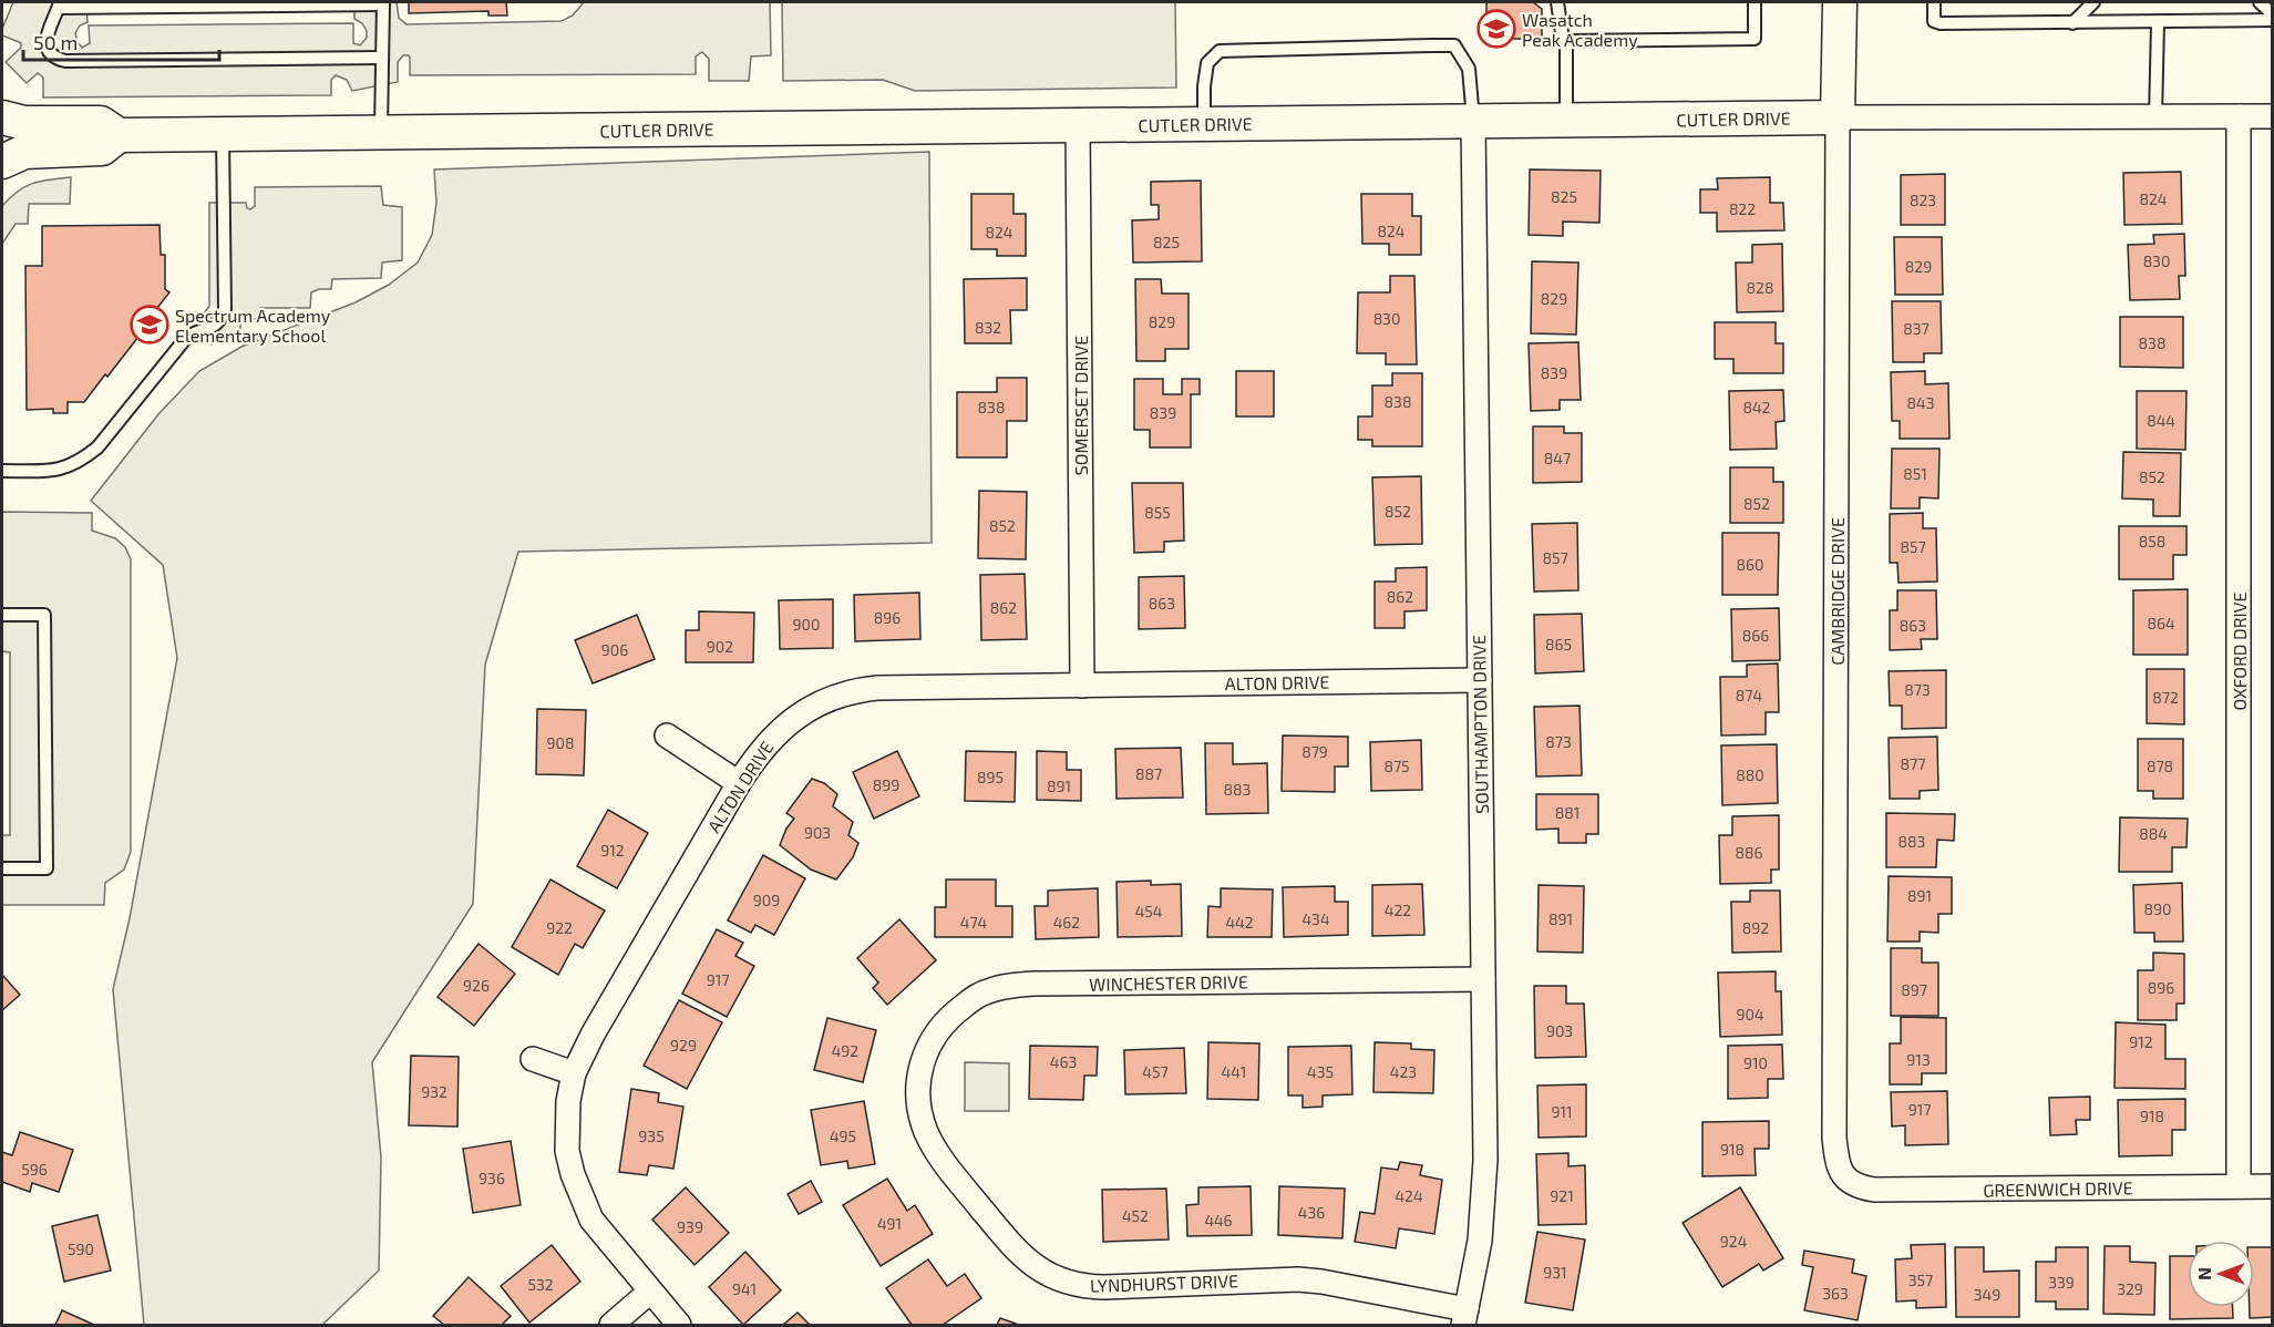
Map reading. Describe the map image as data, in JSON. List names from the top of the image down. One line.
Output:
{"streets":{"street":["CUTLER DRIVE","SOMERSET DRIVE","CAMBRIDGE DRIVE","OXFORD DRIVE","ALTON DRIVE","SOUTHAMPTON DRIVE","WINCHESTER DRIVE","GREENWICH DRIVE","LYNDHURST DRIVE"]},"crossings":[["CUTLER DRIVE","SOMERSET DRIVE"],["CUTLER DRIVE","CAMBRIDGE DRIVE"],["CUTLER DRIVE","OXFORD DRIVE"],["CUTLER DRIVE","SOUTHAMPTON DRIVE"],["SOMERSET DRIVE","ALTON DRIVE"],["CAMBRIDGE DRIVE","GREENWICH DRIVE"],["OXFORD DRIVE","GREENWICH DRIVE"],["ALTON DRIVE","SOUTHAMPTON DRIVE"],["SOUTHAMPTON DRIVE","WINCHESTER DRIVE"],["SOUTHAMPTON DRIVE","LYNDHURST DRIVE"],["WINCHESTER DRIVE","LYNDHURST DRIVE"]],"places":{"school or university":["Wasatch Peak Academy","Spectrum Academy Elementary School"]},"house_numbers":["825","824","823","822","824","824","825","830","829","828","829","830","829","832","837","838","839","838","843","838","842","839","844","847","851","852","852","852","855","852","858","857","857","860","862","863","862","896","864","900","863","866","865","902","906","873","874","872","873","908","879","877","875","878","887","880","895","899","891","883","881","903","884","883","912","886","891","909","890","422","454","434","891","474","462","442","922","892","917","926","896","897","904","903","912","929","492","913","463","910","457","441","435","423","932","917","911","918","935","495","918","596","936","424","921","436","452","446","491","939","924","590","931","357","339","532","941","329","363","349"],"scale_bar":"50 m","north":"left"}
